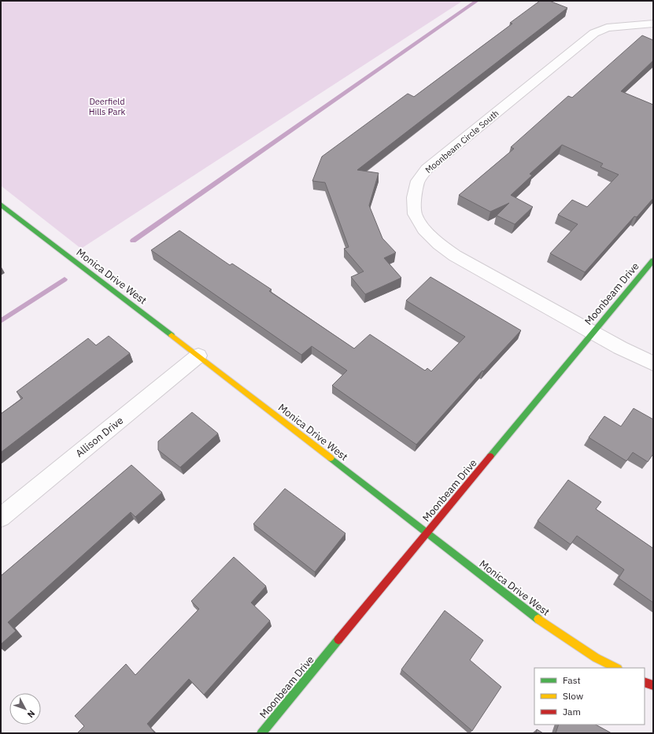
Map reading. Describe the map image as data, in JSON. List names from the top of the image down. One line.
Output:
{"streets":{"street":["Moonbeam Circle South","Monica Drive West","Moonbeam Drive","Allison Drive"]},"crossings":[["Moonbeam Circle South","Moonbeam Drive"],["Monica Drive West","Moonbeam Drive"],["Monica Drive West","Allison Drive"]],"parks":["Deerfield Hills Park"],"legend":["Fast","Slow","Jam"],"north":"bottom right"}
